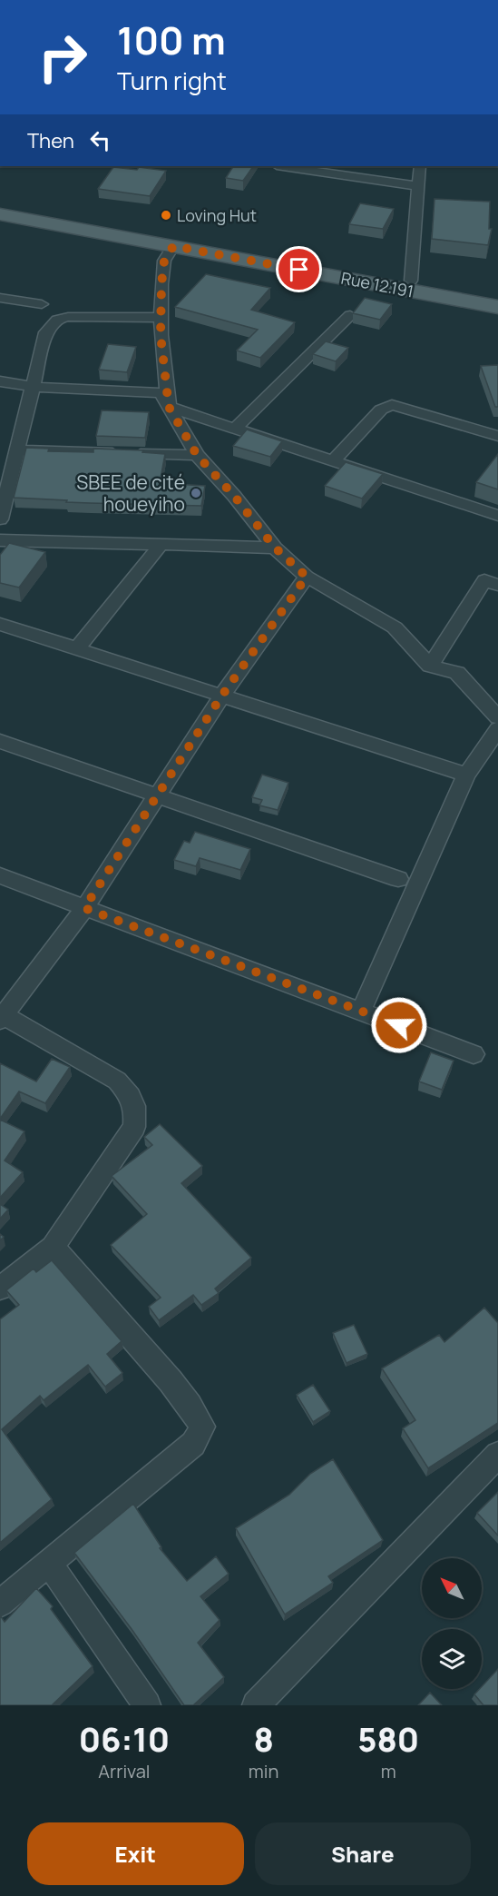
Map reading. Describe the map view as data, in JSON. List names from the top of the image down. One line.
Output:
{"streets":{"main road":["Rue 12.191"]},"places":["Loving Hut","SBEE de cité houeyiho"],"north":"top left","page":{"turn":["100 m","Turn right"],"then":"Then","eta":["06:10","Arrival","8","min","580","m"],"buttons":["Exit","Share"]}}
